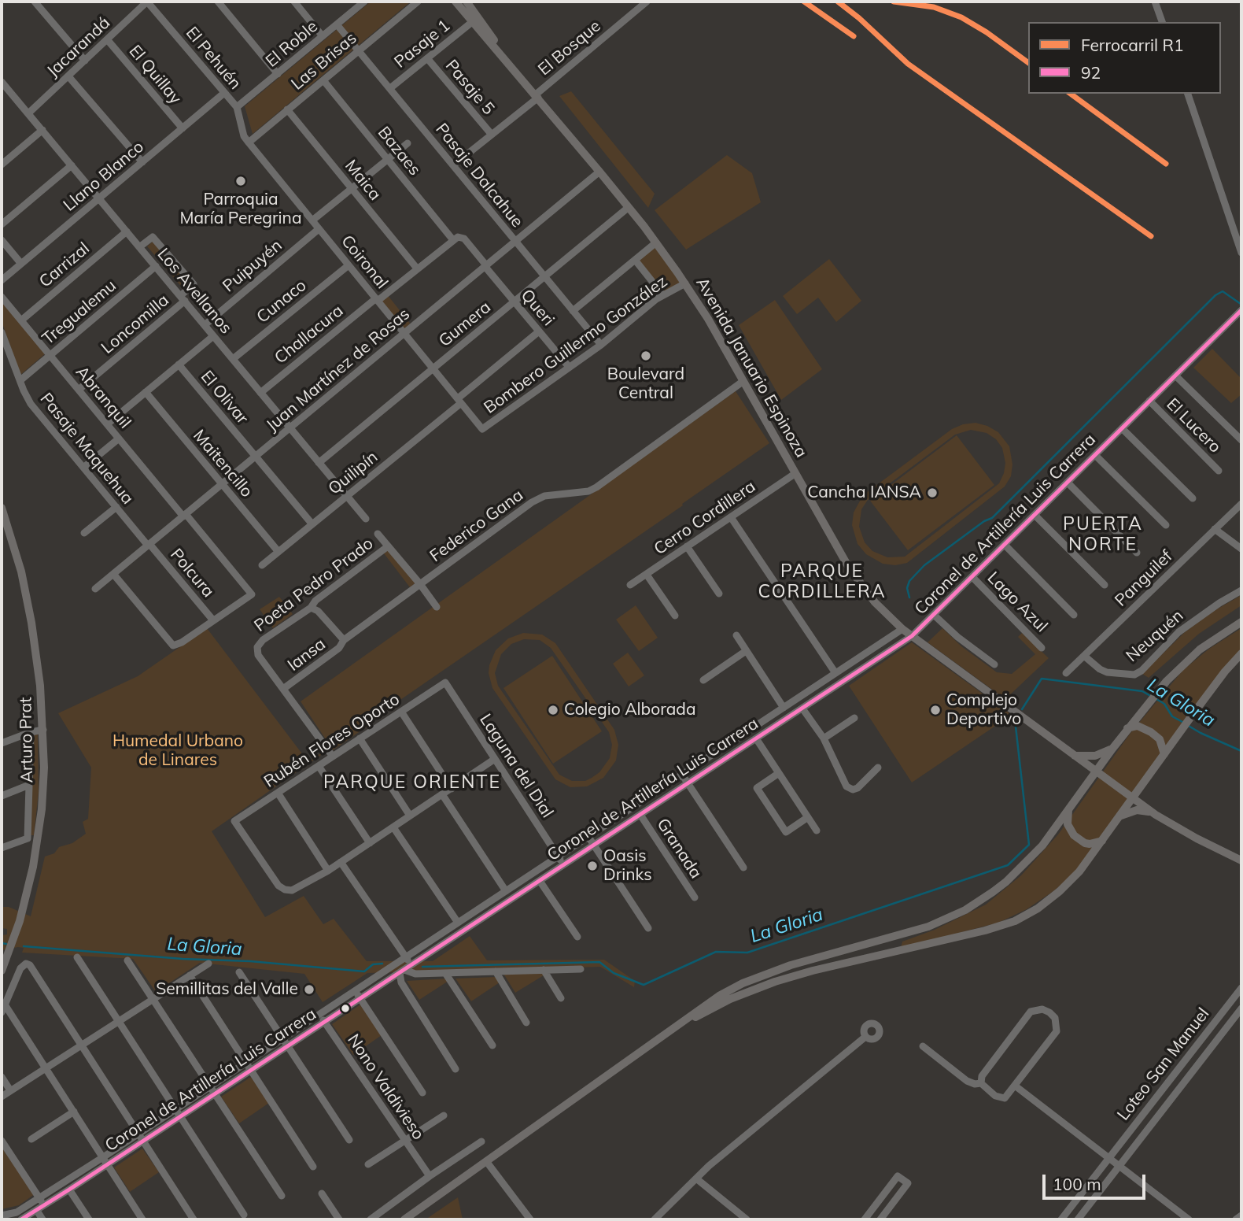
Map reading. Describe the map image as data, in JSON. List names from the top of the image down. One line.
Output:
{"streets":{"main road":["Avenida Januario Espinoza","Arturo Prat"],"street":["El Roble","Pasaje 1","Jacarandá","El Bosque","El Pehuén","Las Brisas","El Quillay","Pasaje 5","Bazaes","Pasaje Dalcahue","Llano Blanco","Maica","Coironal","Carrizal","Puipuyén","Los Avellanos","Cunaco","Queri","Tregualemu","Loncomilla","Gumera","Challacura","Bombero Guillermo González","Juan Martínez de Rosas","Abranquil","El Olivar","El Lucero","Pasaje Maquehua","Maitencillo","Quilipín","Cerro Cordillera","Coronel de Artillería Luis Carrera","Federico Gana","Polcura","Panguilef","Poeta Pedro Prado","Lago Azul","Neuquén","Iansa","Rubén Flores Oporto","Laguna del Dial","Granada","Loteo San Manuel","Nono Valdivieso"]},"crossings":[["El Roble","El Pehuén"],["El Roble","Pasaje Dalcahue"],["El Roble","Coironal"],["Pasaje 1","Pasaje 5"],["Pasaje 1","Pasaje Dalcahue"],["Pasaje 1","Avenida Januario Espinoza"],["Jacarandá","El Pehuén"],["Jacarandá","El Quillay"],["Jacarandá","Los Avellanos"],["El Bosque","Pasaje 5"],["El Bosque","Pasaje Dalcahue"],["El Bosque","Avenida Januario Espinoza"],["El Pehuén","Llano Blanco"],["El Pehuén","Coironal"],["Las Brisas","Bazaes"],["Las Brisas","Pasaje Dalcahue"],["Las Brisas","Maica"],["Las Brisas","Coironal"],["El Quillay","Llano Blanco"],["Bazaes","Queri"],["Bazaes","Challacura"],["Pasaje Dalcahue","Gumera"],["Pasaje Dalcahue","Bombero Guillermo González"],["Pasaje Dalcahue","Juan Martínez de Rosas"],["Llano Blanco","Los Avellanos"],["Maica","Challacura"],["Coironal","Puipuyén"],["Coironal","Cunaco"],["Coironal","Gumera"],["Coironal","Challacura"],["Coironal","Bombero Guillermo González"],["Coironal","Juan Martínez de Rosas"],["Coironal","Quilipín"],["Carrizal","Los Avellanos"],["Carrizal","Abranquil"],["Puipuyén","Los Avellanos"],["Los Avellanos","Cunaco"],["Los Avellanos","Tregualemu"],["Los Avellanos","Loncomilla"],["Los Avellanos","Gumera"],["Los Avellanos","Challacura"],["Los Avellanos","Juan Martínez de Rosas"],["Los Avellanos","Quilipín"],["Queri","Gumera"],["Queri","Challacura"],["Queri","Bombero Guillermo González"],["Queri","Juan Martínez de Rosas"],["Queri","Quilipín"],["Tregualemu","Abranquil"],["Tregualemu","Pasaje Maquehua"],["Loncomilla","Abranquil"],["Gumera","Avenida Januario Espinoza"],["Bombero Guillermo González","Avenida Januario Espinoza"],["Avenida Januario Espinoza","Juan Martínez de Rosas"],["Avenida Januario Espinoza","Cerro Cordillera"],["Avenida Januario Espinoza","Coronel de Artillería Luis Carrera"],["Avenida Januario Espinoza","Federico Gana"],["Juan Martínez de Rosas","Abranquil"],["Juan Martínez de Rosas","El Olivar"],["Juan Martínez de Rosas","Pasaje Maquehua"],["Juan Martínez de Rosas","Maitencillo"],["Juan Martínez de Rosas","Polcura"],["Abranquil","Polcura"],["El Olivar","Quilipín"],["El Lucero","Coronel de Artillería Luis Carrera"],["Pasaje Maquehua","Polcura"],["Maitencillo","Quilipín"],["Coronel de Artillería Luis Carrera","Lago Azul"],["Coronel de Artillería Luis Carrera","Laguna del Dial"],["Coronel de Artillería Luis Carrera","Granada"],["Coronel de Artillería Luis Carrera","Nono Valdivieso"],["Federico Gana","Iansa"],["Panguilef","Neuquén"],["Poeta Pedro Prado","Iansa"],["Rubén Flores Oporto","Laguna del Dial"]],"districts":["PUERTA NORTE","PARQUE CORDILLERA","PARQUE ORIENTE"],"water":["La Gloria"],"parks":["Humedal Urbano de Linares"],"places":["Parroquia María Peregrina","Boulevard Central","Cancha IANSA","Colegio Alborada","Complejo Deportivo","Oasis Drinks","Semillitas del Valle"],"lines":["rail line R1","transit line 92"],"legend":["Ferrocarril R1","92"],"scale_bar":"100 m"}
